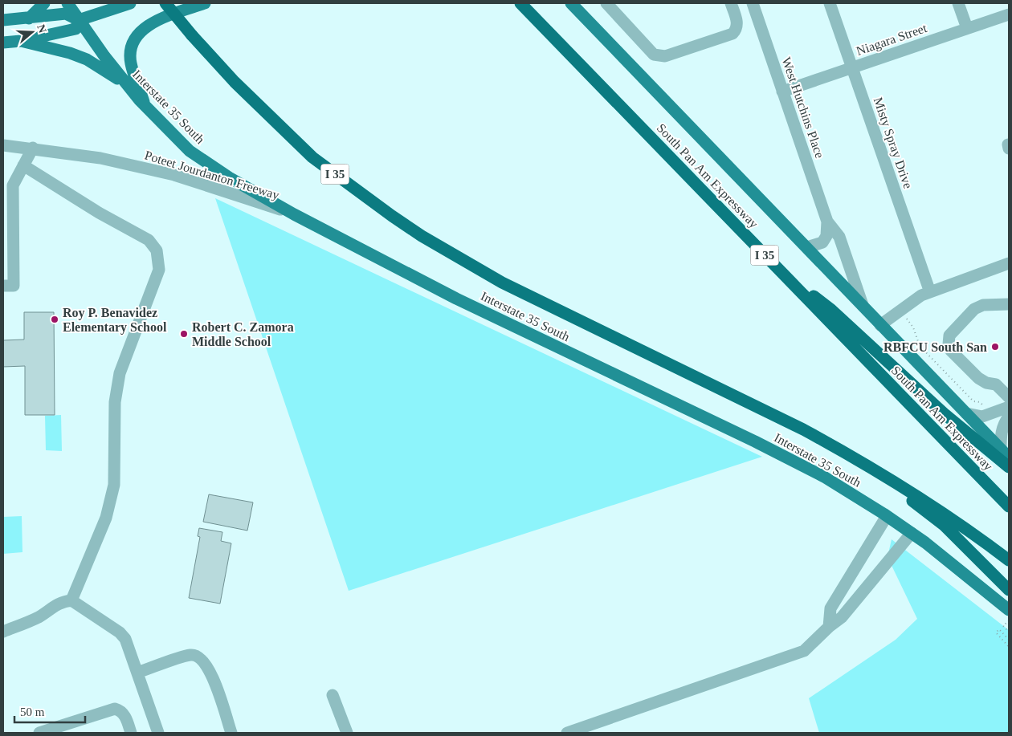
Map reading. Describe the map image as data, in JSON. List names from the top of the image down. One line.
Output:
{"streets":{"highway":["I 35","South Pan Am Expressway"],"main road":["Interstate 35 South"],"street":["Niagara Street","West Hutchins Place","Misty Spray Drive","Poteet Jourdanton Freeway"]},"crossings":[["Niagara Street","West Hutchins Place"],["Niagara Street","Misty Spray Drive"],["Interstate 35 South","Poteet Jourdanton Freeway"]],"places":["Roy P. Benavidez Elementary School","Robert C. Zamora Middle School","RBFCU South San"],"scale_bar":"50 m","north":"right"}
